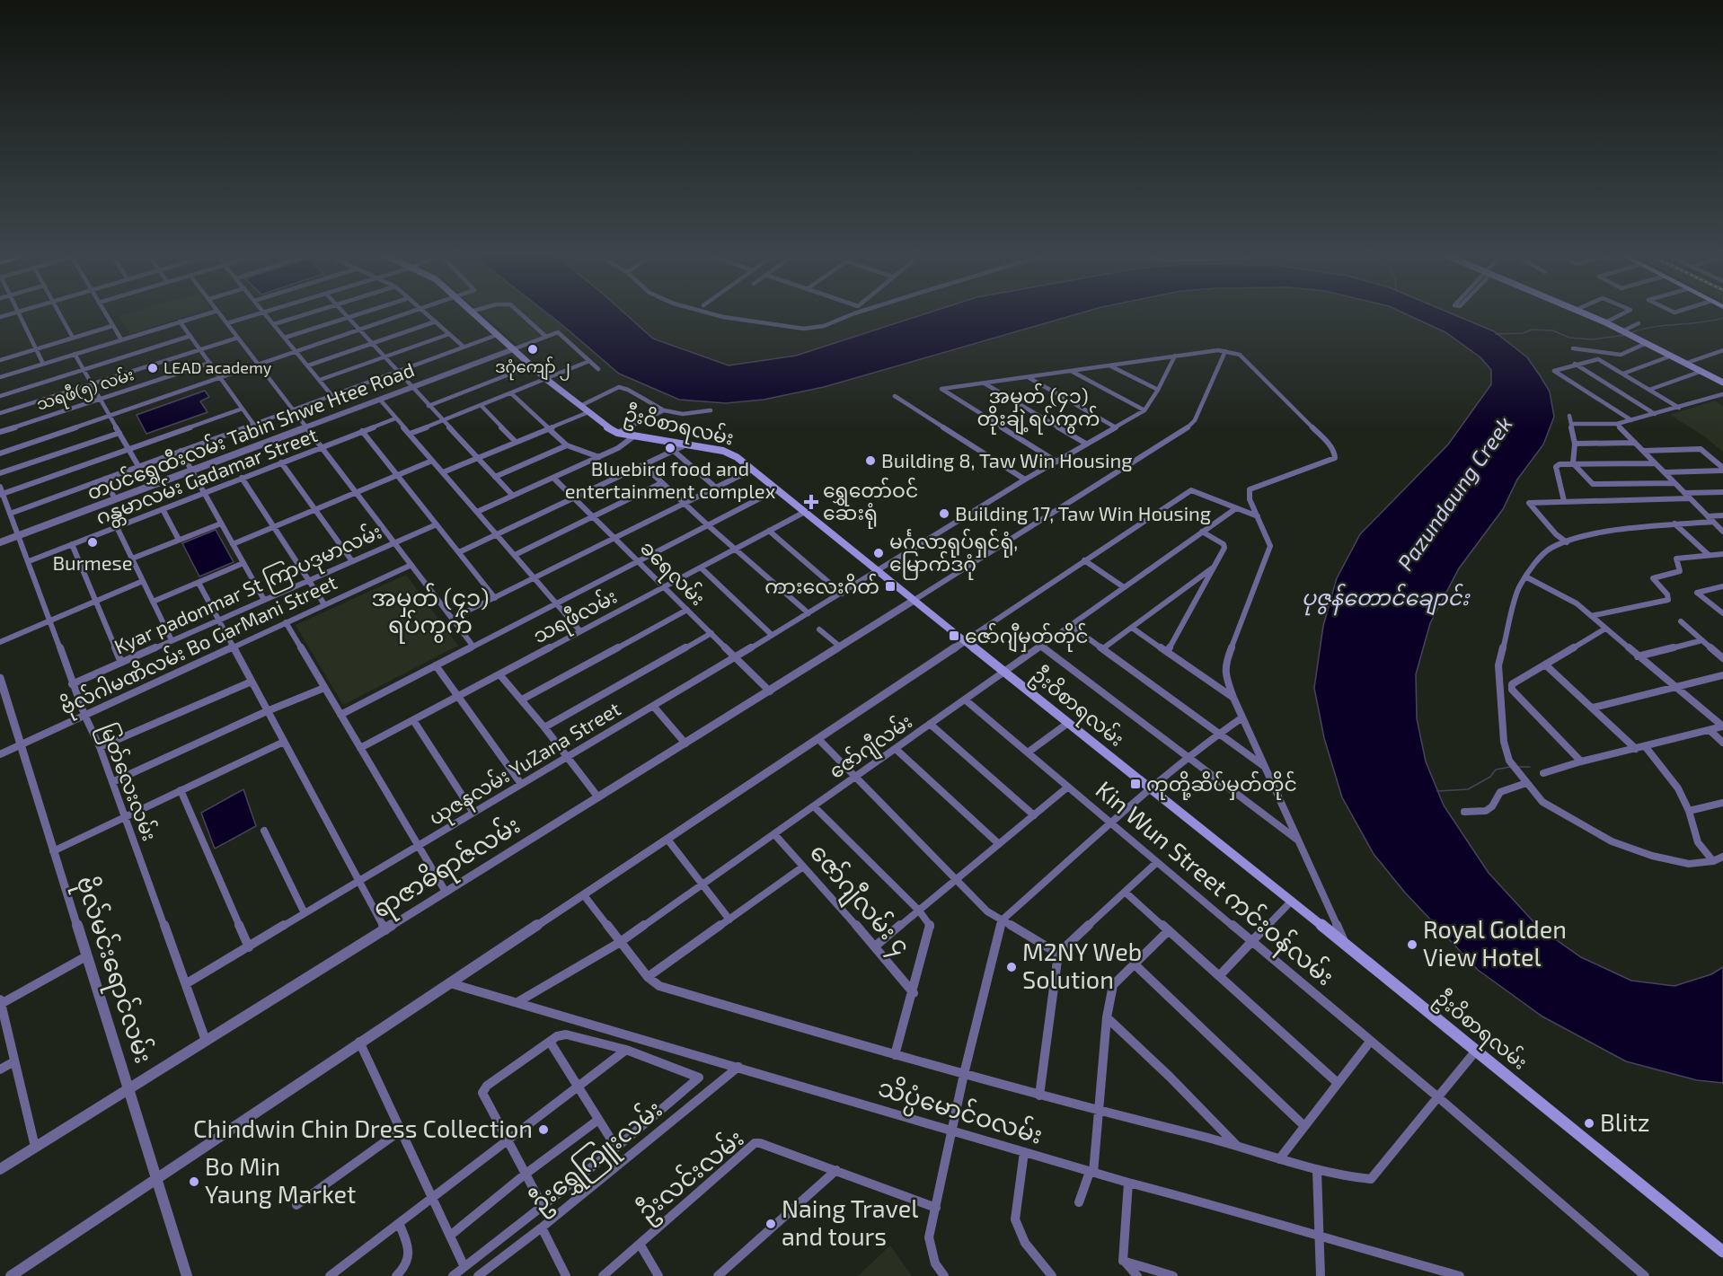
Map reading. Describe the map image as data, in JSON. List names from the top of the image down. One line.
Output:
{"streets":{"main road":["ဦးဝိစာရလမ်း"],"street":["သရဖီ(၅) လမ်း","တပင်ရွှေထီးလမ်း Tabin Shwe Htee Road","ဂန္တမာလမ်း Gadamar Street","ခရေလမ်း","Kyar padonmar St ကြာပဒုမာလမ်း","သရဖီလမ်း","ဗိုလ်ဂါမဏိလမ်း Bo GarMani Street","ဇော်ဂျီလမ်း","ယုဇနလမ်း YuZana Street","မြတ်လေးလမ်း","ရာဇာဓိရာဇ်လမ်း","Kin Wun Street ကင်းဝန်လမ်း","ဇော်ဂျီလမ်း ၄","ဗိုလ်မင်းရောင်လမ်း","သိပ္ပံမောင်ဝလမ်း","ဦးရွှေကြူးလမ်း","ဦးလင်းလမ်း"]},"crossings":[["ဦးဝိစာရလမ်း","တပင်ရွှေထီးလမ်း Tabin Shwe Htee Road"],["ဦးဝိစာရလမ်း","သရဖီလမ်း"],["ဦးဝိစာရလမ်း","ဇော်ဂျီလမ်း"],["ဦးဝိစာရလမ်း","ယုဇနလမ်း YuZana Street"],["ဦးဝိစာရလမ်း","ရာဇာဓိရာဇ်လမ်း"],["တပင်ရွှေထီးလမ်း Tabin Shwe Htee Road","မြတ်လေးလမ်း"],["ဂန္တမာလမ်း Gadamar Street","မြတ်လေးလမ်း"],["ခရေလမ်း","သရဖီလမ်း"],["ခရေလမ်း","ယုဇနလမ်း YuZana Street"],["ခရေလမ်း","ရာဇာဓိရာဇ်လမ်း"],["Kyar padonmar St ကြာပဒုမာလမ်း","မြတ်လေးလမ်း"],["ဗိုလ်ဂါမဏိလမ်း Bo GarMani Street","မြတ်လေးလမ်း"],["ဗိုလ်ဂါမဏိလမ်း Bo GarMani Street","ဗိုလ်မင်းရောင်လမ်း"],["ဇော်ဂျီလမ်း","Kin Wun Street ကင်းဝန်လမ်း"],["ဇော်ဂျီလမ်း","ဇော်ဂျီလမ်း ၄"],["ဇော်ဂျီလမ်း","သိပ္ပံမောင်ဝလမ်း"],["ယုဇနလမ်း YuZana Street","မြတ်လေးလမ်း"],["မြတ်လေးလမ်း","ရာဇာဓိရာဇ်လမ်း"],["ရာဇာဓိရာဇ်လမ်း","ဗိုလ်မင်းရောင်လမ်း"],["သိပ္ပံမောင်ဝလမ်း","ဦးရွှေကြူးလမ်း"]],"districts":["အမှတ် (၄၁) တိုးချဲ့ရပ်ကွက်","အမှတ် (၄၁) ရပ်ကွက်"],"water":["Pazundaung Creek","ပုဇွန်တောင်ချောင်း"],"places":{"other":["ဒဂုံကျော် ၂","LEAD academy","Bluebird food and entertainment complex","Building 8, Taw Win Housing","Building 17, Taw Win Housing","Burmese","မင်္ဂလာရုပ်ရှင်ရုံ, မြောက်ဒဂုံ","Royal Golden View Hotel","M2NY Web Solution","Blitz","Chindwin Chin Dress Collection","Bo Min Yaung Market","Naing Travel and tours"],"health":["ရွှေတော်ဝင် ဆေးရုံ"],"transit":["ကားလေးဂိတ်","ဇော်ဂျီမှတ်တိုင်","ကုတို့ဆိပ်မှတ်တိုင်"]}}
